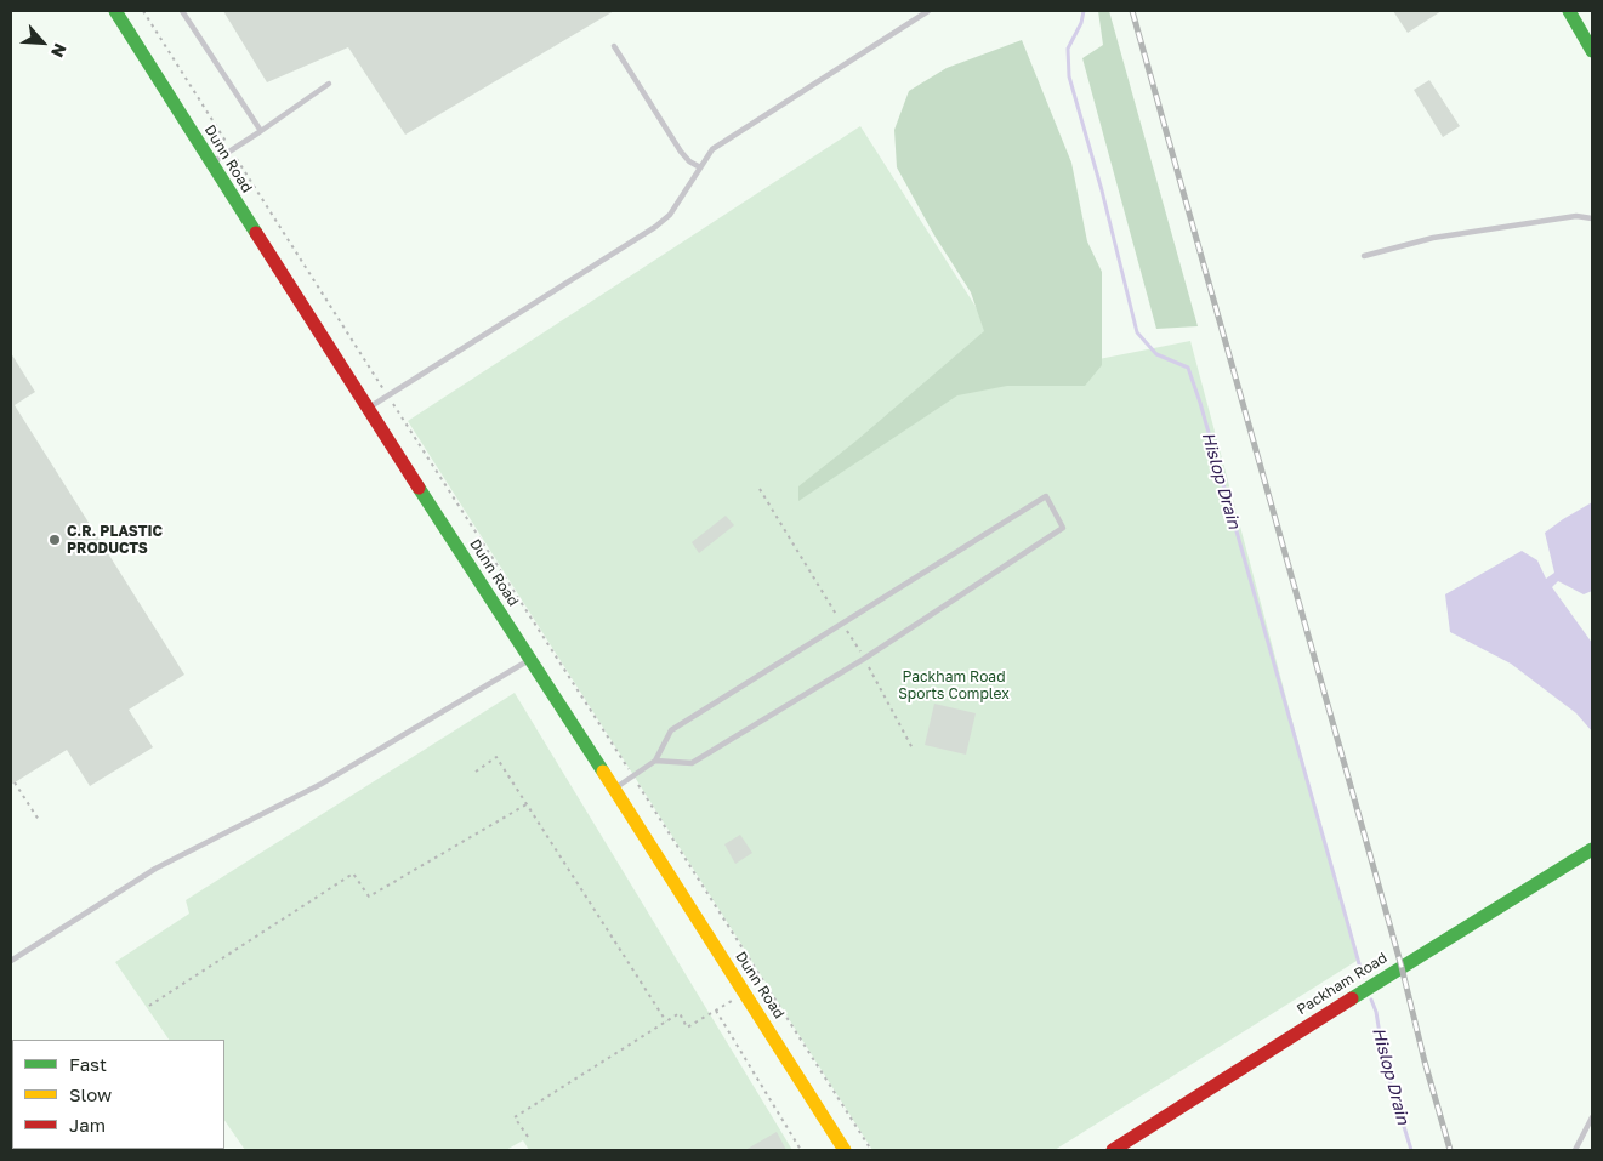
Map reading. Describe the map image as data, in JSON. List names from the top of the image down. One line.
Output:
{"streets":{"street":["Dunn Road","Packham Road"]},"water":["Hislop Drain"],"parks":["Packham Road Sports Complex"],"places":["C.R. PLASTIC PRODUCTS"],"legend":["Fast","Slow","Jam"],"north":"bottom right"}
